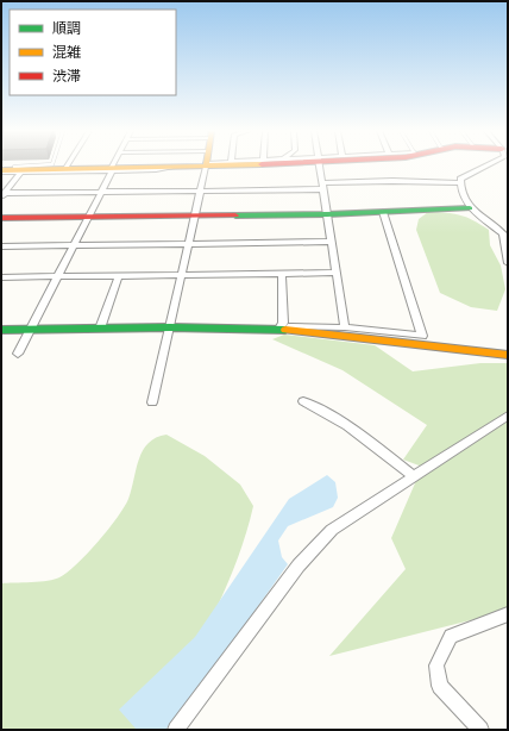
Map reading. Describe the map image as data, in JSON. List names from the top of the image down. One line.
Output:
{"legend":["順調","混雑","渋滞"]}
